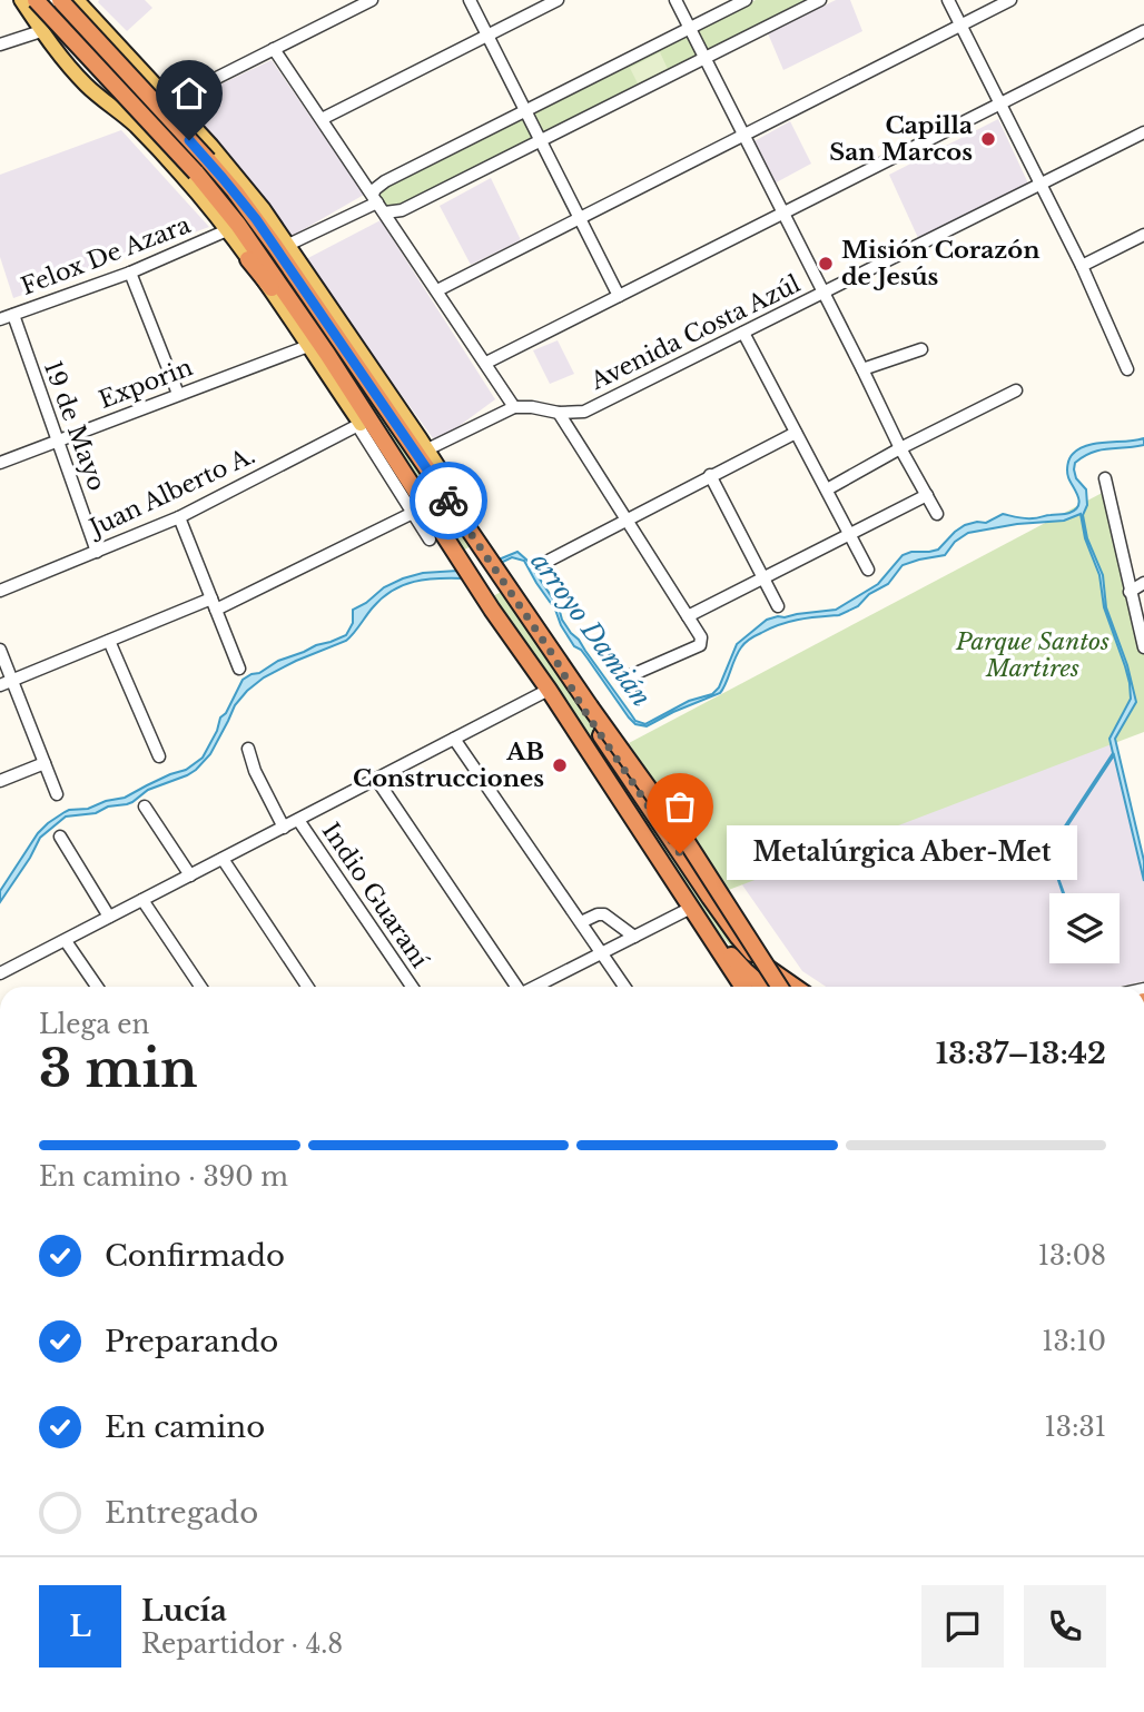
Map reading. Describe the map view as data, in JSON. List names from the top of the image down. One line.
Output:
{"streets":{"street":["Felox De Azara","Avenida Costa Azúl","Exporin","19 de Mayo","Juan Alberto A.","Indio Guaraní"]},"crossings":[["Felox De Azara","19 de Mayo"],["Exporin","19 de Mayo"],["19 de Mayo","Juan Alberto A."]],"water":["arroyo Damián"],"parks":["Parque Santos Martires"],"places":["Capilla San Marcos","Misión Corazón de Jesús","AB Construcciones","Metalúrgica Aber-Met"],"page":{"bubble":"Metalúrgica Aber-Met","heading":["3 min","Llega en","13:37–13:42"],"panel":["Lucía","Repartidor · 4.8"],"bar":"En camino · 390 m","list":[["Confirmado","13:08"],["Preparando","13:10"],["En camino","13:31"],"Entregado"],"round":"L"}}
